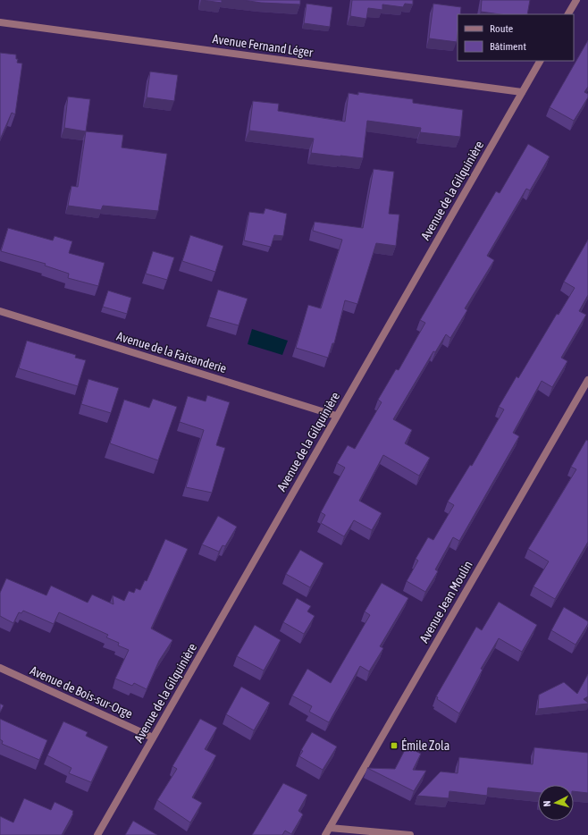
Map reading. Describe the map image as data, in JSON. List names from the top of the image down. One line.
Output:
{"streets":{"street":["Avenue Fernand Léger","Avenue de la Gilquinière","Avenue de la Faisanderie","Avenue Jean Moulin","Avenue de Bois-sur-Orge"]},"crossings":[["Avenue Fernand Léger","Avenue de la Gilquinière"],["Avenue de la Gilquinière","Avenue de la Faisanderie"],["Avenue de la Gilquinière","Avenue de Bois-sur-Orge"]],"places":{"transit":["Émile Zola"]},"legend":["Route","Bâtiment"],"north":"left"}
